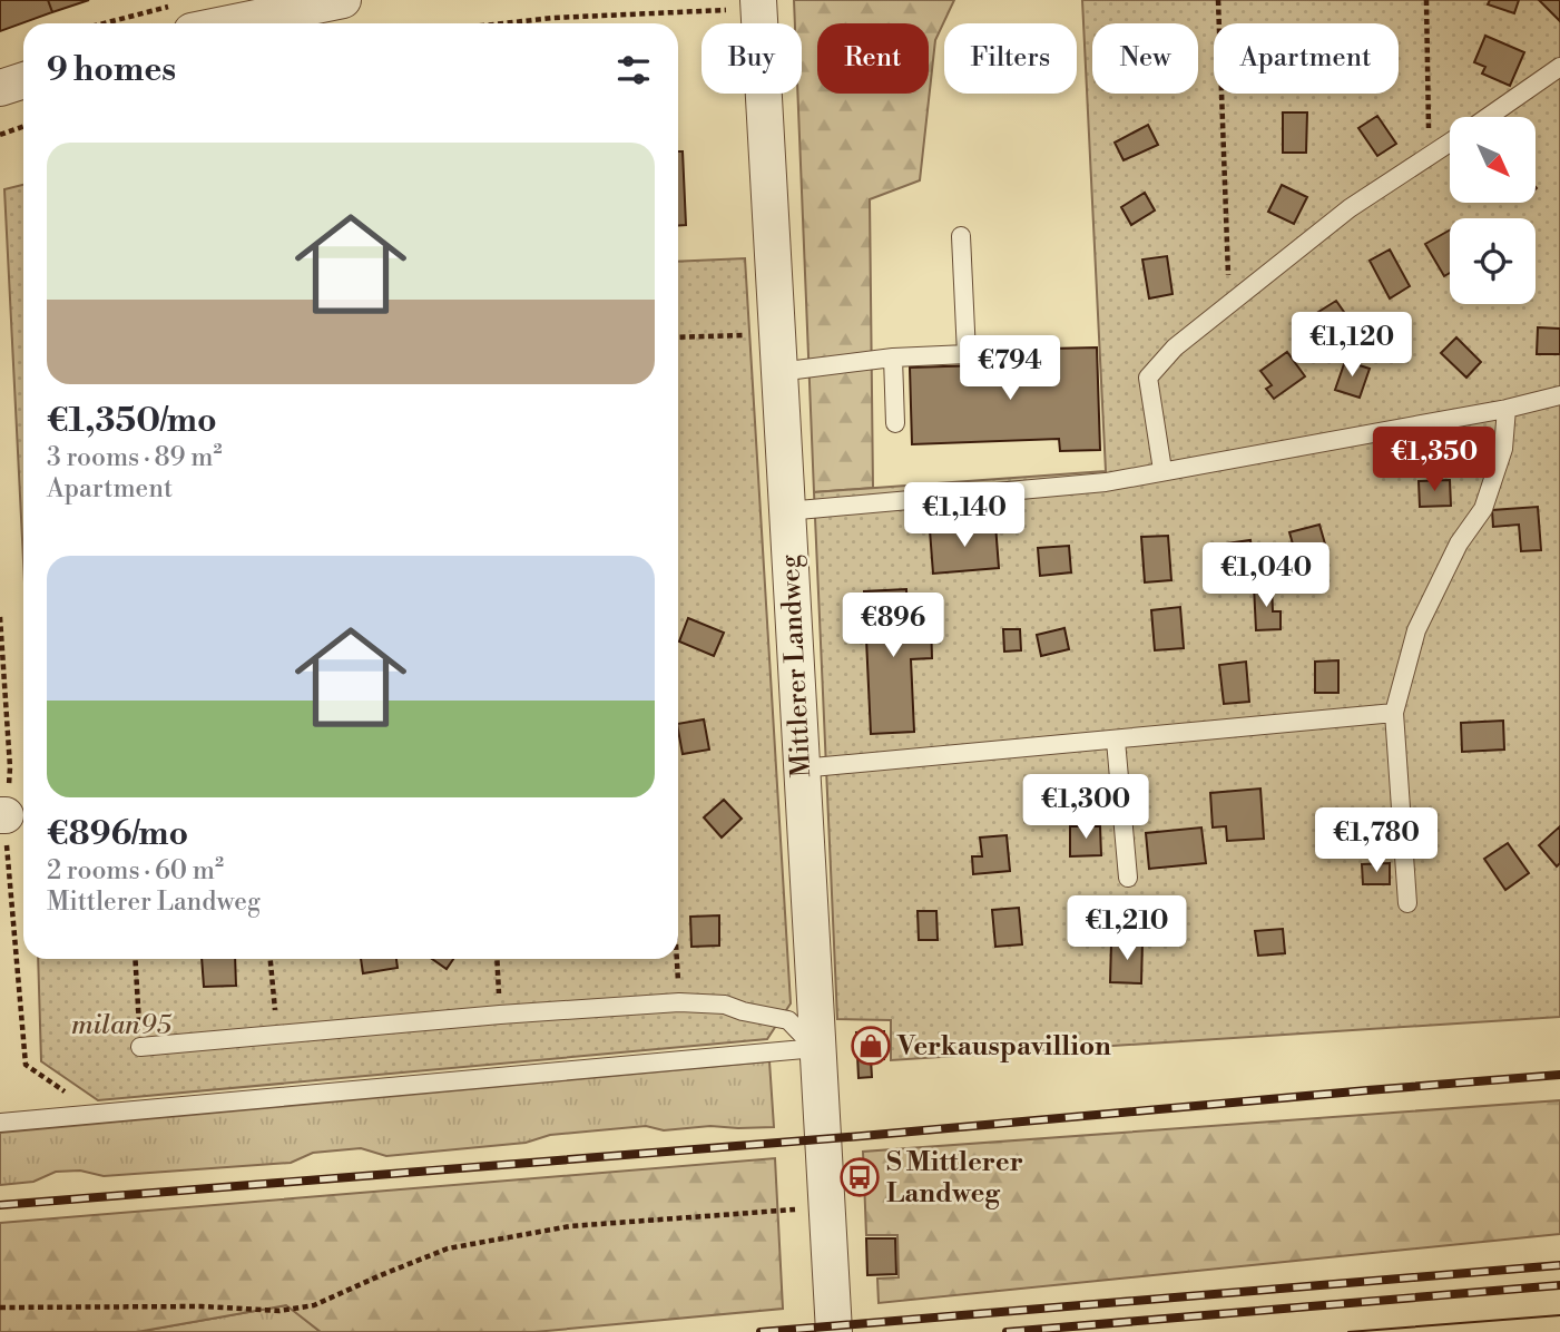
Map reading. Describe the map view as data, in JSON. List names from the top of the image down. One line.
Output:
{"streets":{"street":["Mittlerer Landweg"]},"parks":["milan95"],"places":{"shop":["Verkauspavillion"],"bus stop":["S Mittlerer Landweg"]},"north":"bottom right","page":{"chip":["Buy","Rent","Filters","New","Apartment"],"heading":"9 homes","list":[{"name":"€1,350/mo","note":"3 rooms · 89 m² · Apartment"},{"name":"€896/mo","note":"2 rooms · 60 m² · Mittlerer Landweg"}],"price":["€1,120","€794","€1,350","€1,140","€1,040","€896","€1,300","€1,780","€1,210"]}}
